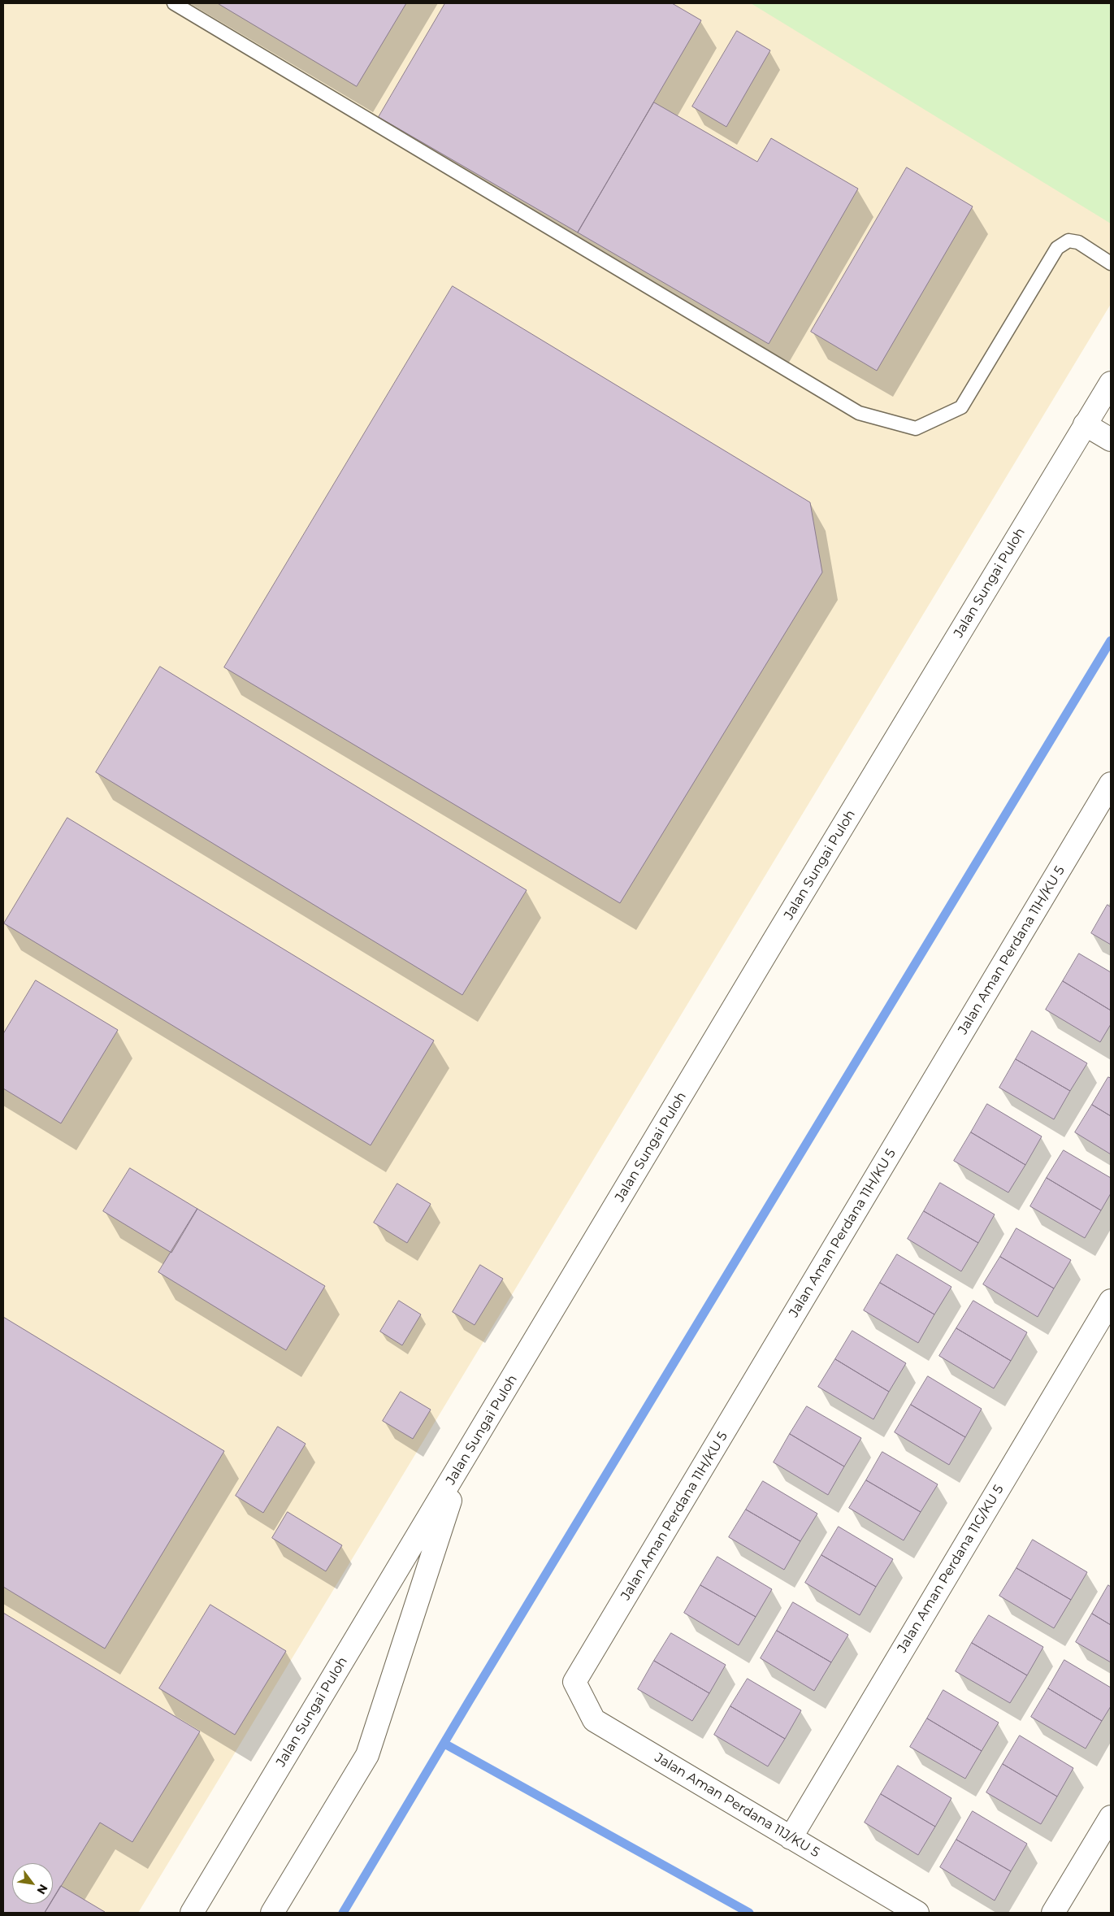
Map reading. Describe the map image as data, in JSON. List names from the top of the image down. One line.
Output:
{"streets":{"street":["Jalan Sungai Puloh","Jalan Aman Perdana 11H/KU 5","Jalan Aman Perdana 11G/KU 5","Jalan Aman Perdana 11J/KU 5"]},"crossings":[["Jalan Aman Perdana 11H/KU 5","Jalan Aman Perdana 11J/KU 5"],["Jalan Aman Perdana 11G/KU 5","Jalan Aman Perdana 11J/KU 5"]],"north":"bottom right"}
